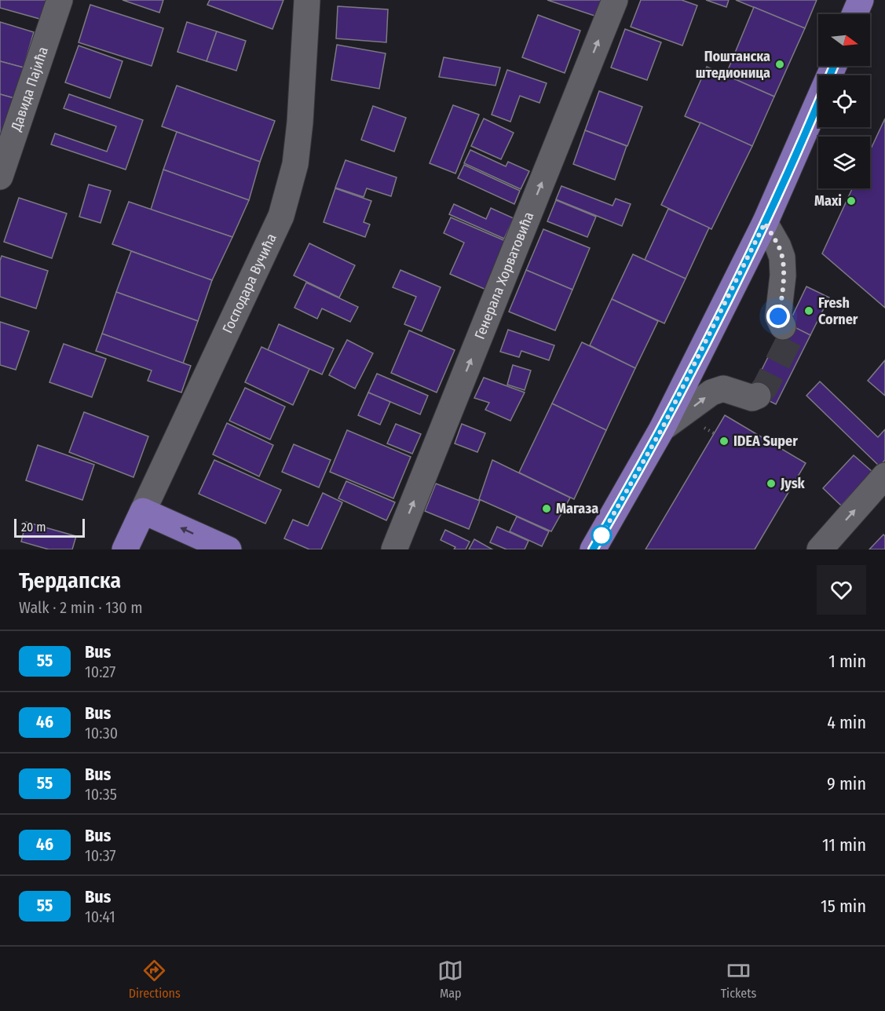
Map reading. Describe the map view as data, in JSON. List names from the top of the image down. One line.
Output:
{"streets":{"main road":["Господара Вучића"],"street":["Давида Пајића","Генерала Хорватовића"]},"one_way":["Генерала Хорватовића"],"places":["Поштанска штедионица","Maxi","Fresh Corner","IDEA Super","Jysk","Магаза"],"lines":["bus line 55"],"scale_bar":"20 m","north":"right","page":{"scale":"20 m","heading":["Ђердапска","Walk · 2 min · 130 m"],"list":[{"mark":"55","name":"Bus","note":"10:27","value":"1 min"},{"mark":"46","name":"Bus","note":"10:30","value":"4 min"},{"mark":"55","name":"Bus","note":"10:35","value":"9 min"},{"mark":"46","name":"Bus","note":"10:37","value":"11 min"},{"mark":"55","name":"Bus","note":"10:41","value":"15 min"}],"tabs":["Directions","Map","Tickets"]}}
